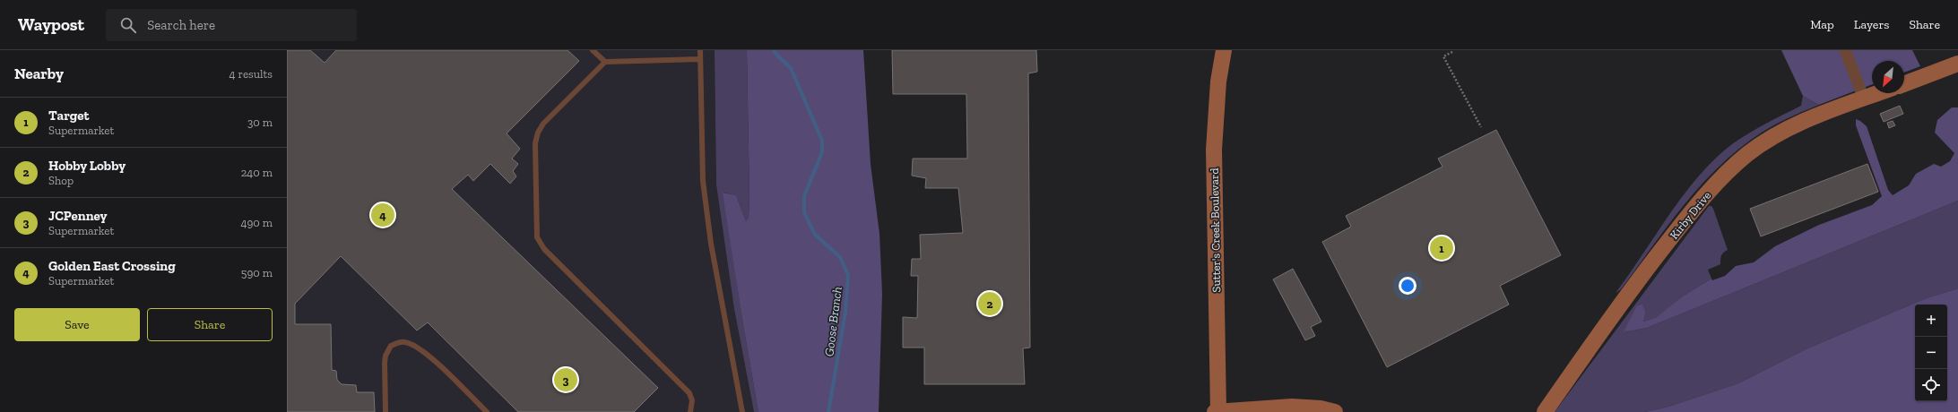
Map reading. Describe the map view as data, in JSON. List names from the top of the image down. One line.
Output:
{"streets":{"street":["Kirby Drive","Sutter's Creek Boulevard"]},"water":["Goose Branch"],"north":"bottom left","page":{"header":"Waypost","search":"Search here","nav":["Map","Layers","Share"],"heading":["Nearby","4 results"],"list":[{"mark":"1","name":"Target","note":"Supermarket","value":"30 m"},{"mark":"2","name":"Hobby Lobby","note":"Shop","value":"240 m"},{"mark":"3","name":"JCPenney","note":"Supermarket","value":"490 m"},{"mark":"4","name":"Golden East Crossing","note":"Supermarket","value":"590 m"}],"pins":["4","1","2","3"],"buttons":["Save","Share"],"map_buttons":["+","−"]}}
